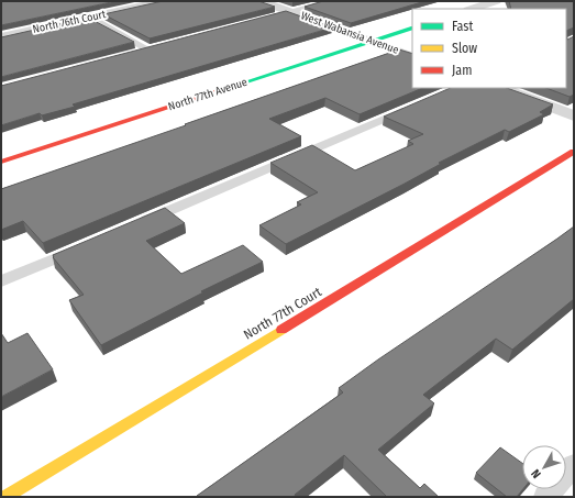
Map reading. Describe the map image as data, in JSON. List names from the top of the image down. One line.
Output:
{"streets":{"street":["North 76th Court","West Wabansia Avenue","North 77th Avenue","North 77th Court"]},"crossings":[["West Wabansia Avenue","North 77th Avenue"]],"legend":["Fast","Slow","Jam"],"north":"bottom left"}
